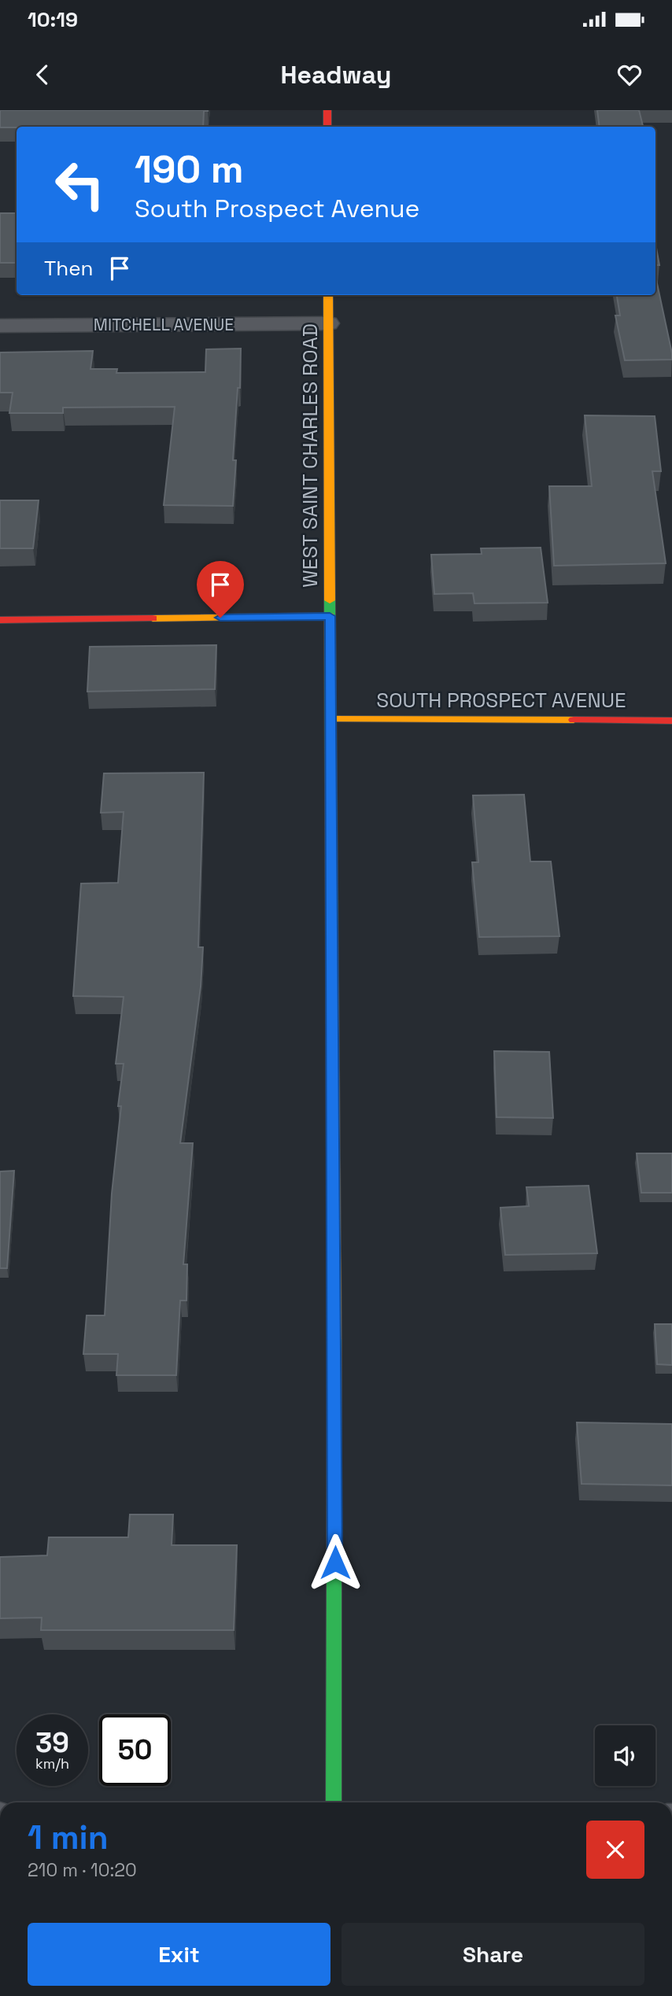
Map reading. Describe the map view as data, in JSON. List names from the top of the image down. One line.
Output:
{"streets":{"main road":["WEST SAINT CHARLES ROAD","SOUTH PROSPECT AVENUE"],"street":["MITCHELL AVENUE"]},"crossings":[["MITCHELL AVENUE","WEST SAINT CHARLES ROAD"],["WEST SAINT CHARLES ROAD","SOUTH PROSPECT AVENUE"]],"page":{"status":"10:19","header":"Headway","turn":["190 m","South Prospect Avenue"],"then":"Then","speed":"39 km/h","limit":"50","heading":["1 min","210 m · 10:20"],"buttons":["Exit","Share"]}}
